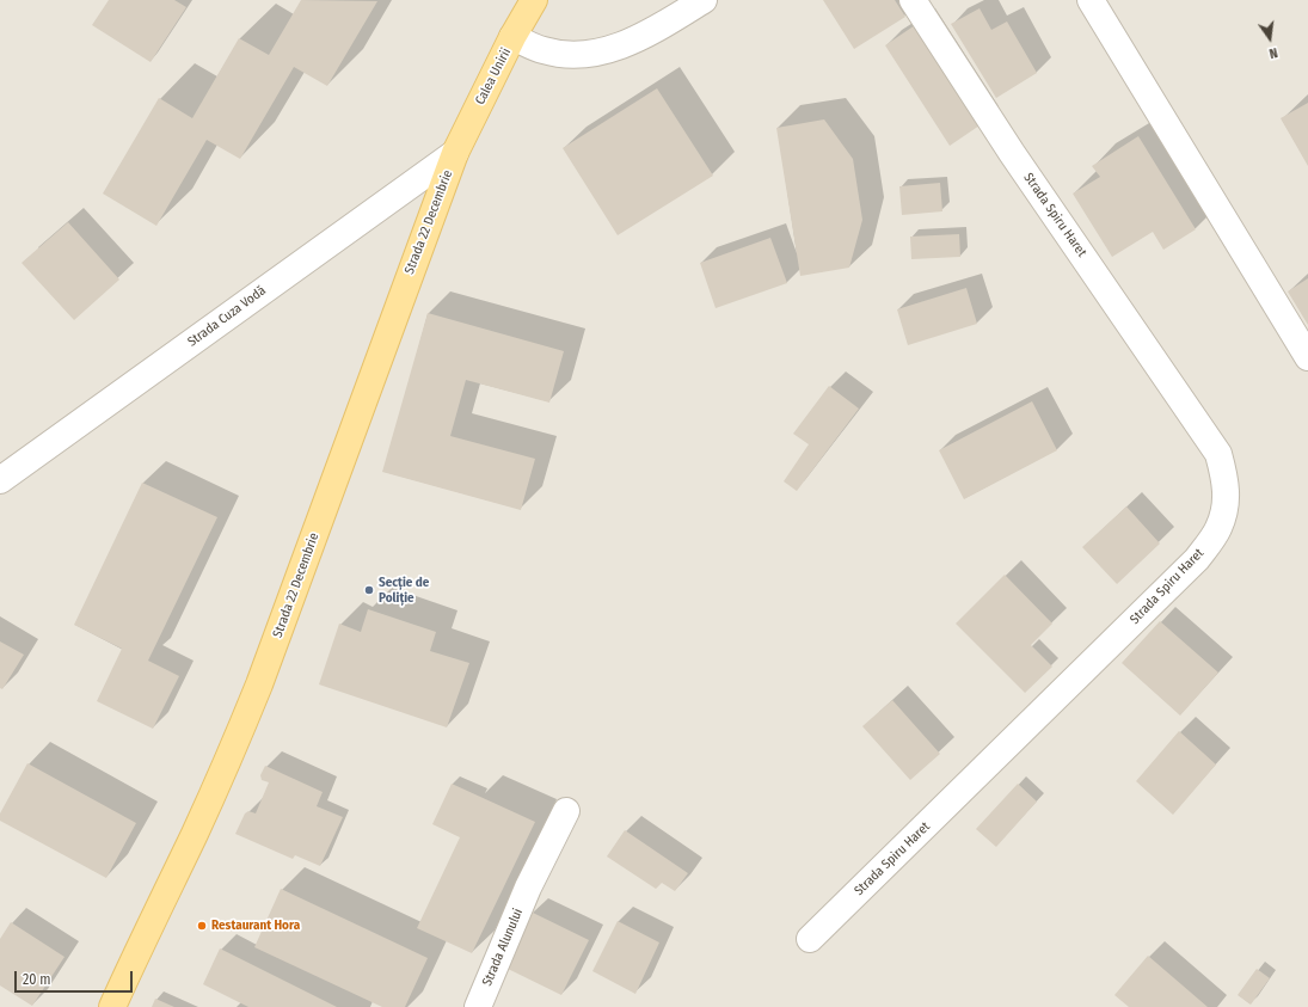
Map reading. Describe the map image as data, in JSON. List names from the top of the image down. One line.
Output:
{"streets":{"main road":["Calea Unirii","Strada 22 Decembrie"],"street":["Strada Spiru Haret","Strada Cuza Vodă","Strada Alunului"]},"crossings":[["Calea Unirii","Strada 22 Decembrie"],["Calea Unirii","Strada Cuza Vodă"],["Strada 22 Decembrie","Strada Cuza Vodă"]],"places":["Secție de Poliție","Restaurant Hora"],"scale_bar":"20 m","north":"bottom"}
